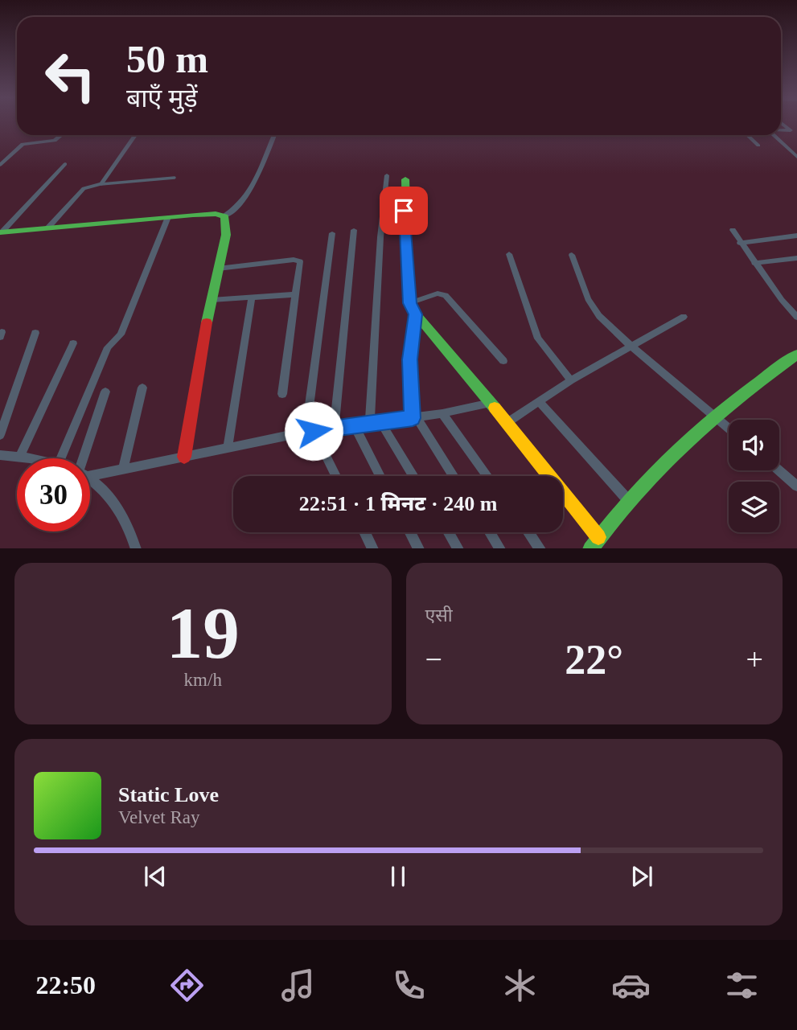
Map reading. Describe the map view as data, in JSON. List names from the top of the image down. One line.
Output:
{"page":{"turn":["50 m","बाएँ मुड़ें"],"limit":"30","trip":"22:51 · 1 मिनट · 240 m","tile":[["19","km/h"],"एसी"],"heat":["−","22°","+"],"song":["Static Love","Velvet Ray"],"tabs":"22:50"}}
